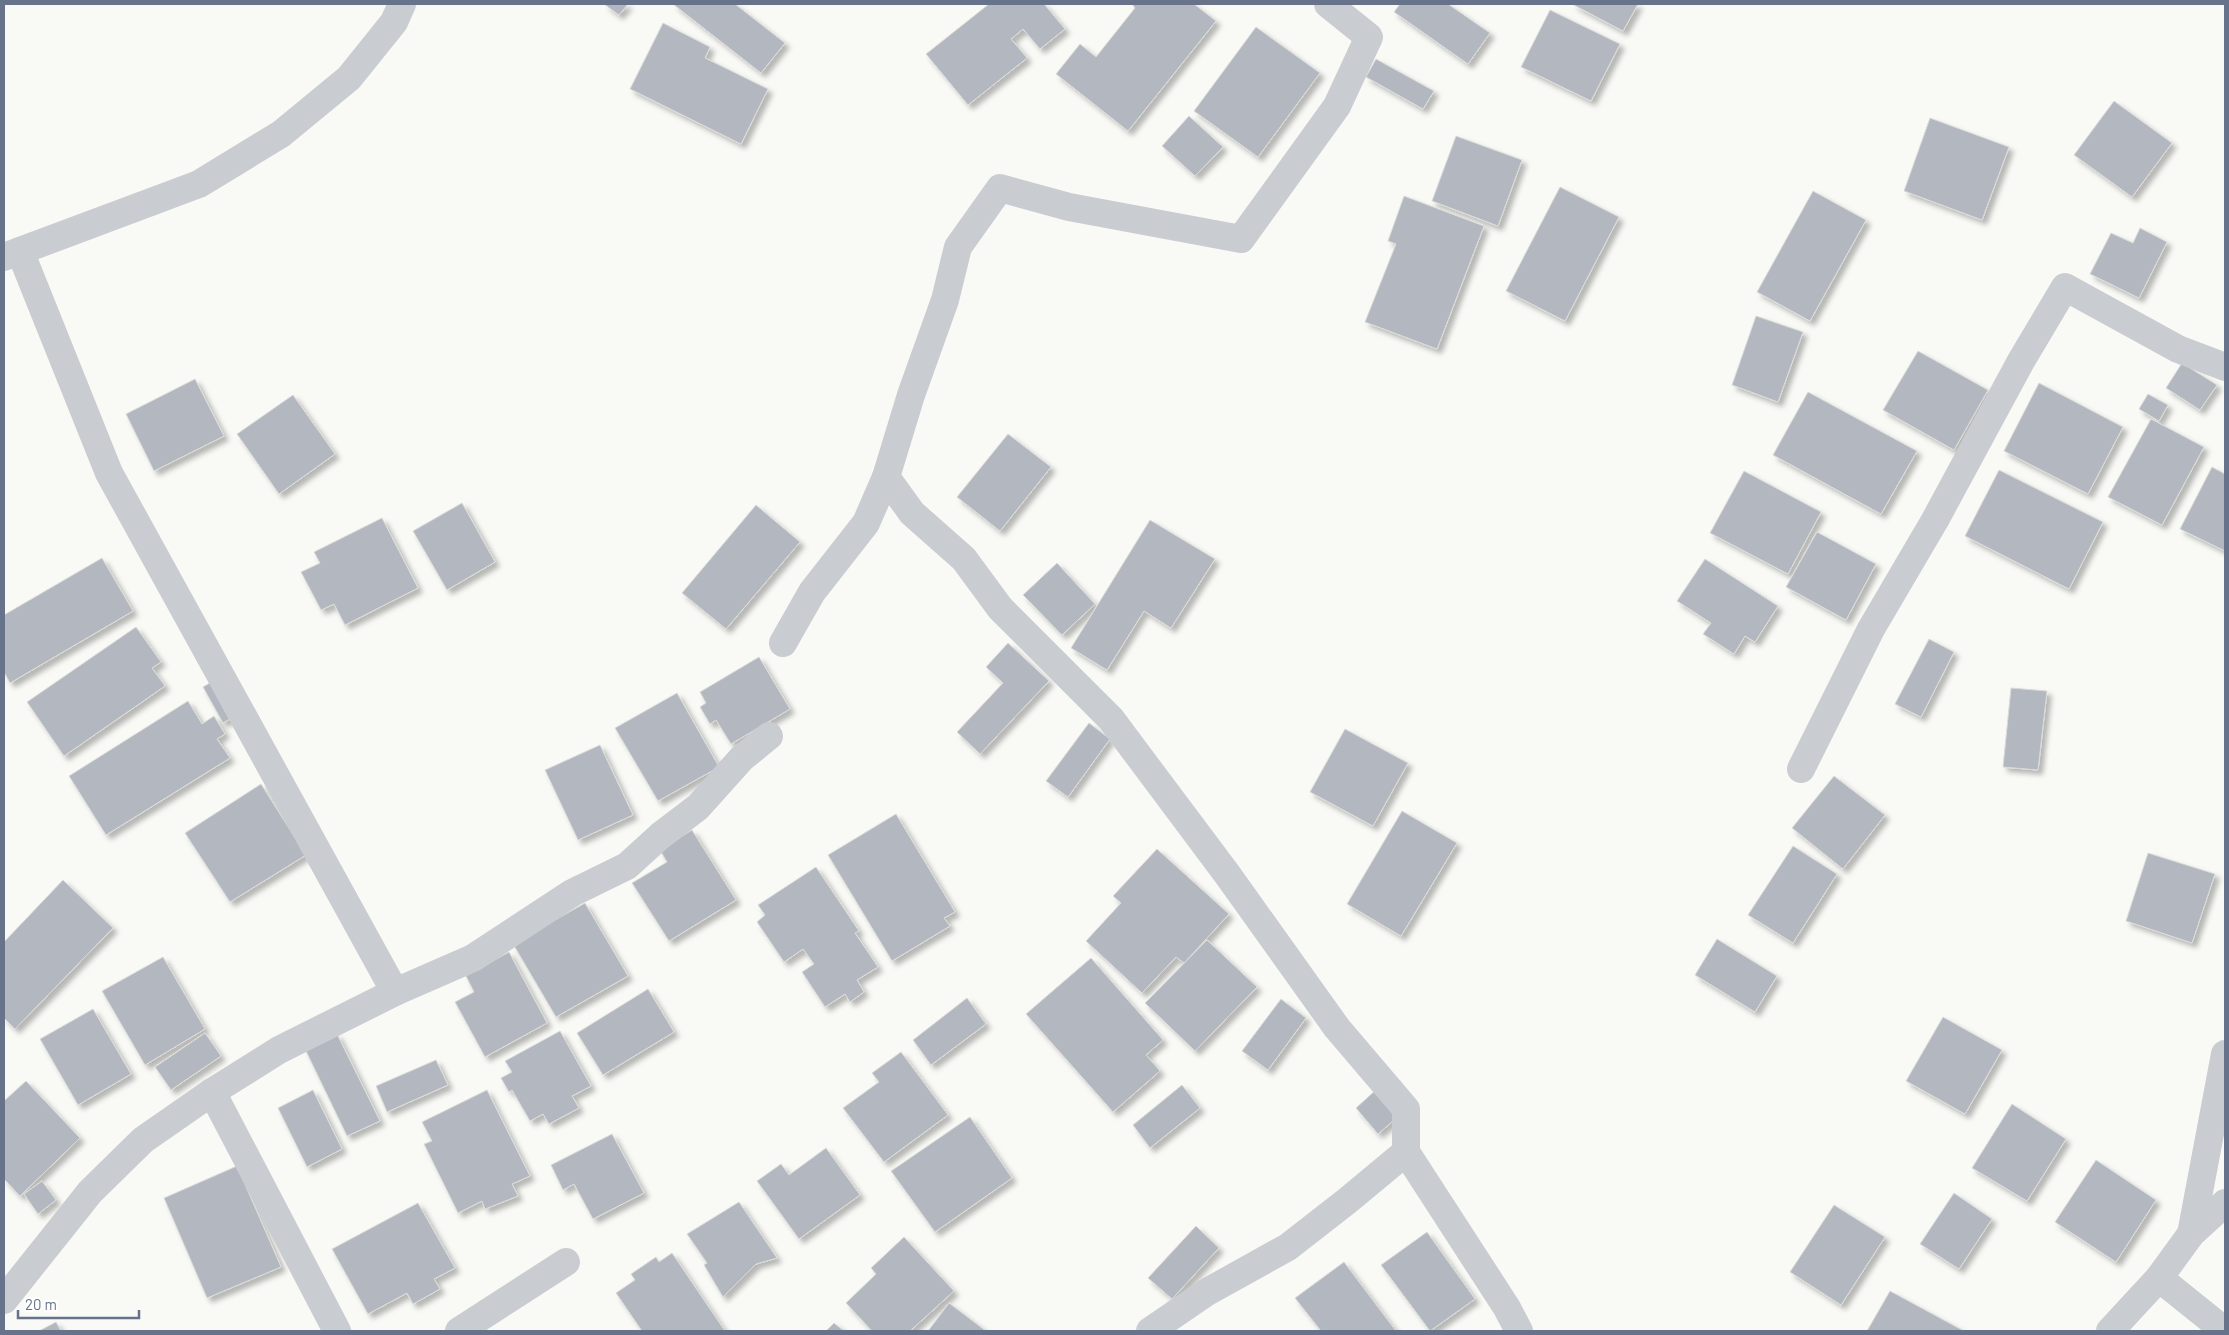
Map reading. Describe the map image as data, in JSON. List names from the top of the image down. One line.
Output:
{"scale_bar":"20 m"}
